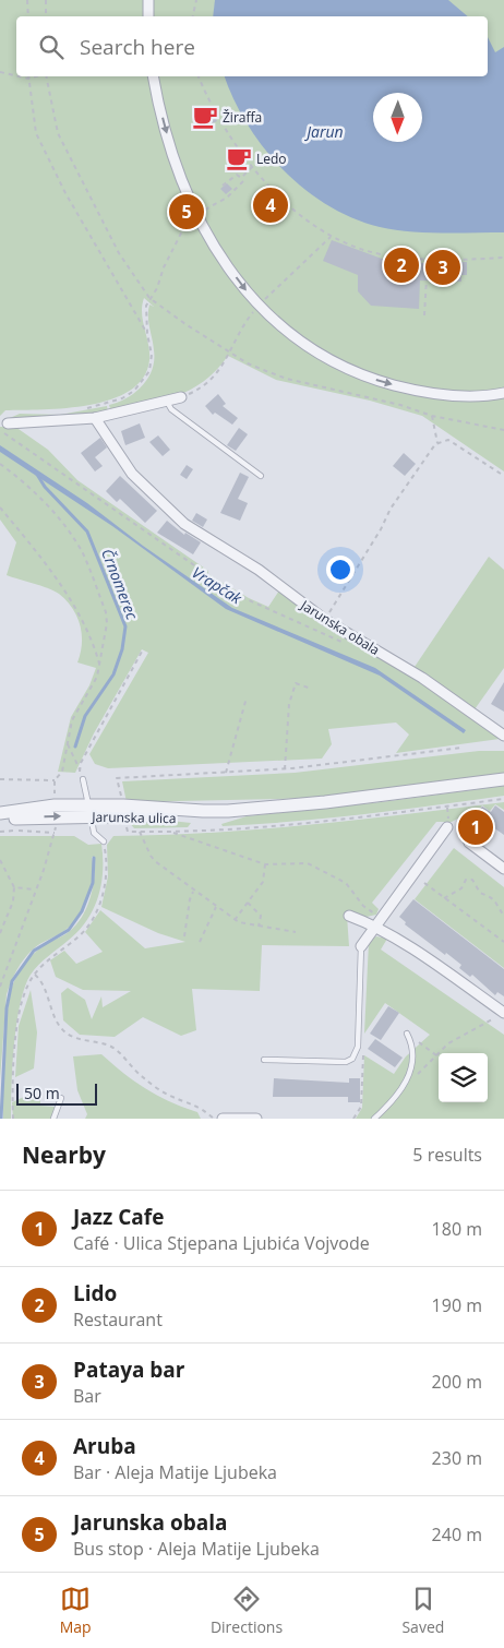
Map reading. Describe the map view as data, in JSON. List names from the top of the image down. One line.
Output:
{"streets":{"street":["Jarunska obala","Jarunska ulica"]},"water":["Jarun","Črnomerec","Vrapčak"],"places":{"cafe":["Žiraffa","Ledo"]},"scale_bar":"50 m","north":"bottom","page":{"search":"Search here","pins":["4","5","2","3","1"],"scale":"50 m","heading":["Nearby","5 results"],"list":[{"mark":"1","name":"Jazz Cafe","note":"Café · Ulica Stjepana Ljubića Vojvode","value":"180 m"},{"mark":"2","name":"Lido","note":"Restaurant","value":"190 m"},{"mark":"3","name":"Pataya bar","note":"Bar","value":"200 m"},{"mark":"4","name":"Aruba","note":"Bar · Aleja Matije Ljubeka","value":"230 m"},{"mark":"5","name":"Jarunska obala","note":"Bus stop · Aleja Matije Ljubeka","value":"240 m"}],"nav":["Map","Directions","Saved"]}}
